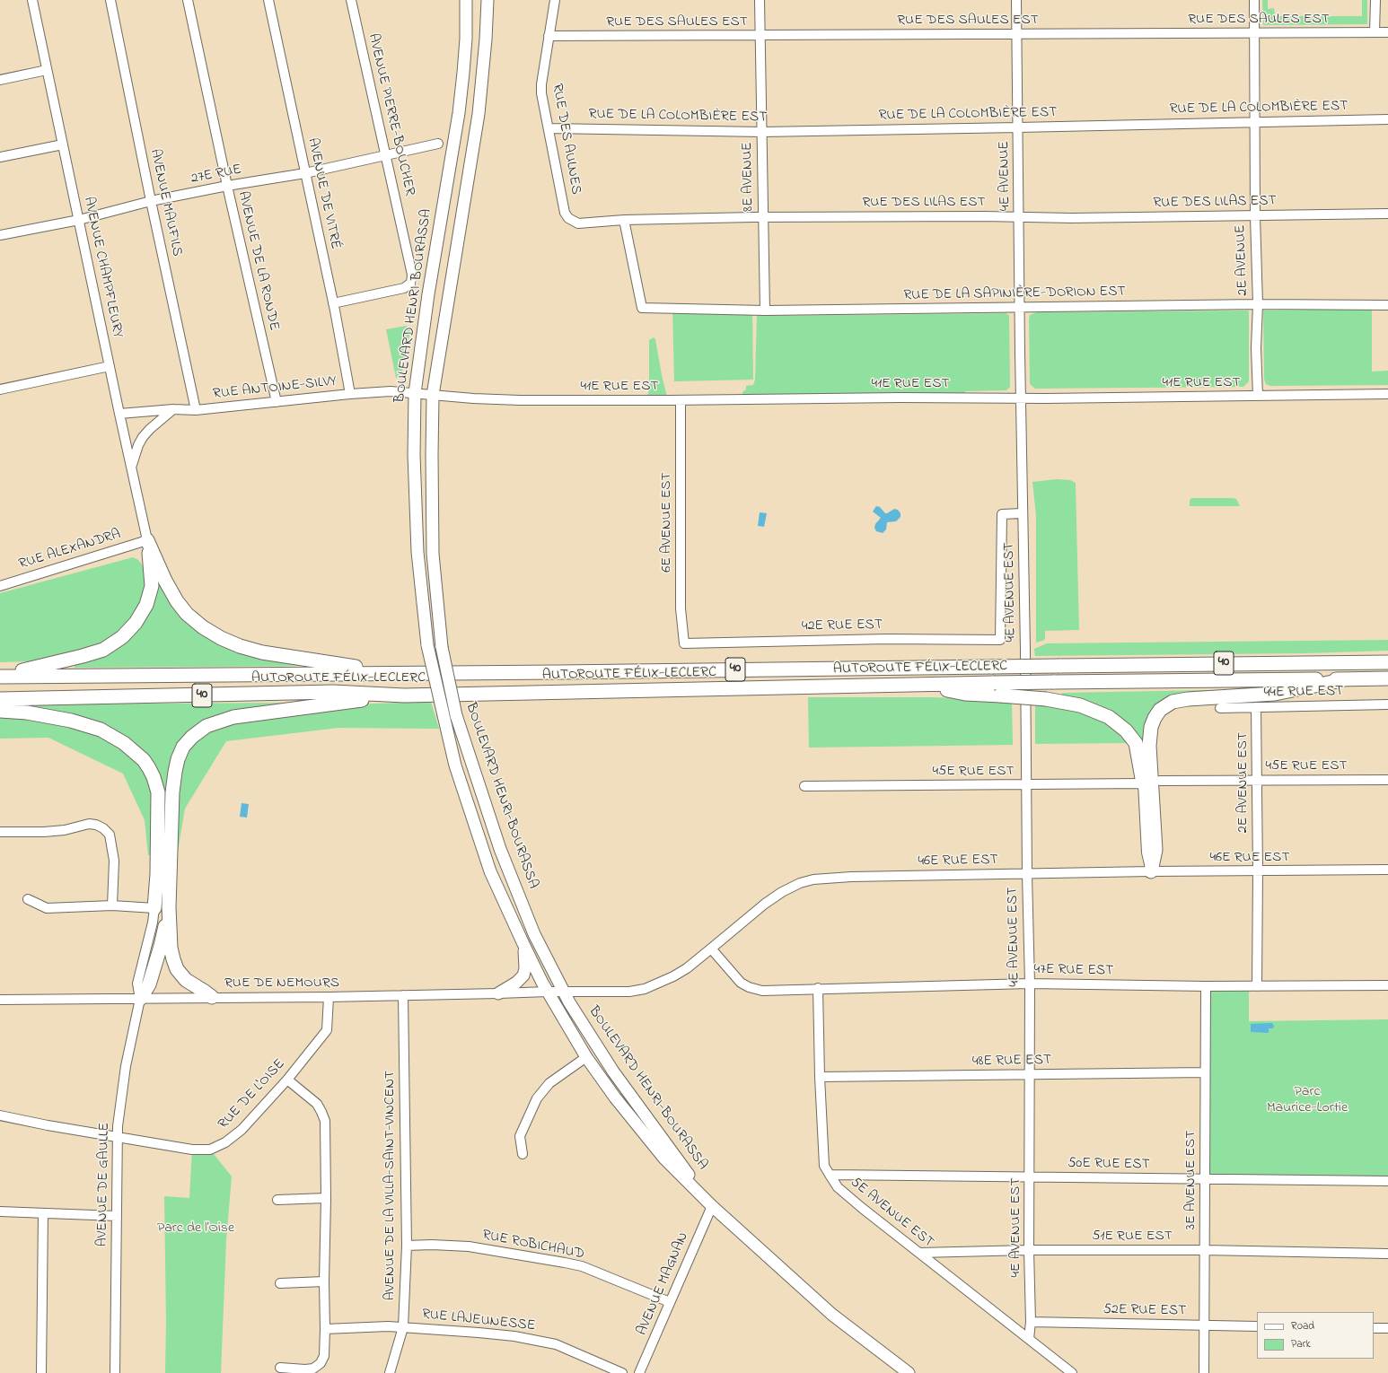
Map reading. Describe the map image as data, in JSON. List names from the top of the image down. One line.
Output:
{"streets":{"highway":["40","AUTOROUTE FÉLIX-LECLERC"],"main road":["BOULEVARD HENRI-BOURASSA"],"street":["RUE DES SAULES EST","RUE DE LA COLOMBIÈRE EST","AVENUE PIERRE-BOUCHER","RUE DES AULNES","27E RUE","4E AVENUE","8E AVENUE","AVENUE DE VITRÉ","AVENUE MAUFILS","RUE DES LILAS EST","2E AVENUE","AVENUE DE LA RONDE","AVENUE CHAMPFLEURY","RUE DE LA SAPINIÈRE-DORION EST","41E RUE EST","RUE ANTOINE-SILVY","6E AVENUE EST","RUE ALEXANDRA","4E AVENUE EST","42E RUE EST","44E RUE EST","45E RUE EST","2E AVENUE EST","46E RUE EST","47E RUE EST","RUE DE NEMOURS","48E RUE EST","RUE DE L'OISE","50E RUE EST","3E AVENUE EST","AVENUE DE GAULLE","AVENUE DE LA VILLA-SAINT-VINCENT","5E AVENUE EST","51E RUE EST","RUE ROBICHAUD","AVENUE MAGNAN","52E RUE EST","RUE LAJEUNESSE"]},"crossings":[["RUE DES SAULES EST","RUE DES AULNES"],["RUE DES SAULES EST","4E AVENUE"],["RUE DES SAULES EST","8E AVENUE"],["RUE DES SAULES EST","2E AVENUE"],["RUE DE LA COLOMBIÈRE EST","RUE DES AULNES"],["RUE DE LA COLOMBIÈRE EST","4E AVENUE"],["RUE DE LA COLOMBIÈRE EST","8E AVENUE"],["RUE DE LA COLOMBIÈRE EST","2E AVENUE"],["AVENUE PIERRE-BOUCHER","27E RUE"],["AVENUE PIERRE-BOUCHER","AVENUE DE VITRÉ"],["RUE DES AULNES","RUE DES LILAS EST"],["27E RUE","AVENUE DE VITRÉ"],["27E RUE","AVENUE MAUFILS"],["27E RUE","AVENUE DE LA RONDE"],["27E RUE","AVENUE CHAMPFLEURY"],["4E AVENUE","RUE DES LILAS EST"],["4E AVENUE","RUE DE LA SAPINIÈRE-DORION EST"],["4E AVENUE","4E AVENUE EST"],["8E AVENUE","RUE DES LILAS EST"],["8E AVENUE","RUE DE LA SAPINIÈRE-DORION EST"],["AVENUE DE VITRÉ","RUE ANTOINE-SILVY"],["AVENUE MAUFILS","RUE ANTOINE-SILVY"],["RUE DES LILAS EST","2E AVENUE"],["RUE DES LILAS EST","RUE DE LA SAPINIÈRE-DORION EST"],["2E AVENUE","RUE DE LA SAPINIÈRE-DORION EST"],["2E AVENUE","41E RUE EST"],["AVENUE DE LA RONDE","RUE ANTOINE-SILVY"],["AVENUE CHAMPFLEURY","RUE ANTOINE-SILVY"],["AVENUE CHAMPFLEURY","RUE ALEXANDRA"],["BOULEVARD HENRI-BOURASSA","41E RUE EST"],["BOULEVARD HENRI-BOURASSA","RUE ANTOINE-SILVY"],["BOULEVARD HENRI-BOURASSA","46E RUE EST"],["BOULEVARD HENRI-BOURASSA","RUE DE NEMOURS"],["BOULEVARD HENRI-BOURASSA","AVENUE MAGNAN"],["41E RUE EST","RUE ANTOINE-SILVY"],["41E RUE EST","6E AVENUE EST"],["41E RUE EST","4E AVENUE EST"],["6E AVENUE EST","42E RUE EST"],["4E AVENUE EST","42E RUE EST"],["4E AVENUE EST","45E RUE EST"],["4E AVENUE EST","46E RUE EST"],["4E AVENUE EST","47E RUE EST"],["4E AVENUE EST","48E RUE EST"],["4E AVENUE EST","50E RUE EST"],["4E AVENUE EST","5E AVENUE EST"],["4E AVENUE EST","51E RUE EST"],["4E AVENUE EST","52E RUE EST"],["44E RUE EST","2E AVENUE EST"],["45E RUE EST","2E AVENUE EST"],["2E AVENUE EST","46E RUE EST"],["2E AVENUE EST","47E RUE EST"],["46E RUE EST","47E RUE EST"],["46E RUE EST","RUE DE NEMOURS"],["47E RUE EST","3E AVENUE EST"],["47E RUE EST","5E AVENUE EST"],["RUE DE NEMOURS","RUE DE L'OISE"],["RUE DE NEMOURS","AVENUE DE GAULLE"],["RUE DE NEMOURS","AVENUE DE LA VILLA-SAINT-VINCENT"],["48E RUE EST","3E AVENUE EST"],["48E RUE EST","5E AVENUE EST"],["RUE DE L'OISE","AVENUE DE GAULLE"],["50E RUE EST","3E AVENUE EST"],["50E RUE EST","5E AVENUE EST"],["3E AVENUE EST","51E RUE EST"],["3E AVENUE EST","52E RUE EST"],["AVENUE DE LA VILLA-SAINT-VINCENT","RUE ROBICHAUD"],["AVENUE DE LA VILLA-SAINT-VINCENT","RUE LAJEUNESSE"],["5E AVENUE EST","51E RUE EST"],["RUE ROBICHAUD","AVENUE MAGNAN"]],"parks":["Parc Maurice-Lortie","Parc de l’Oise"],"legend":["Road","Park"]}
